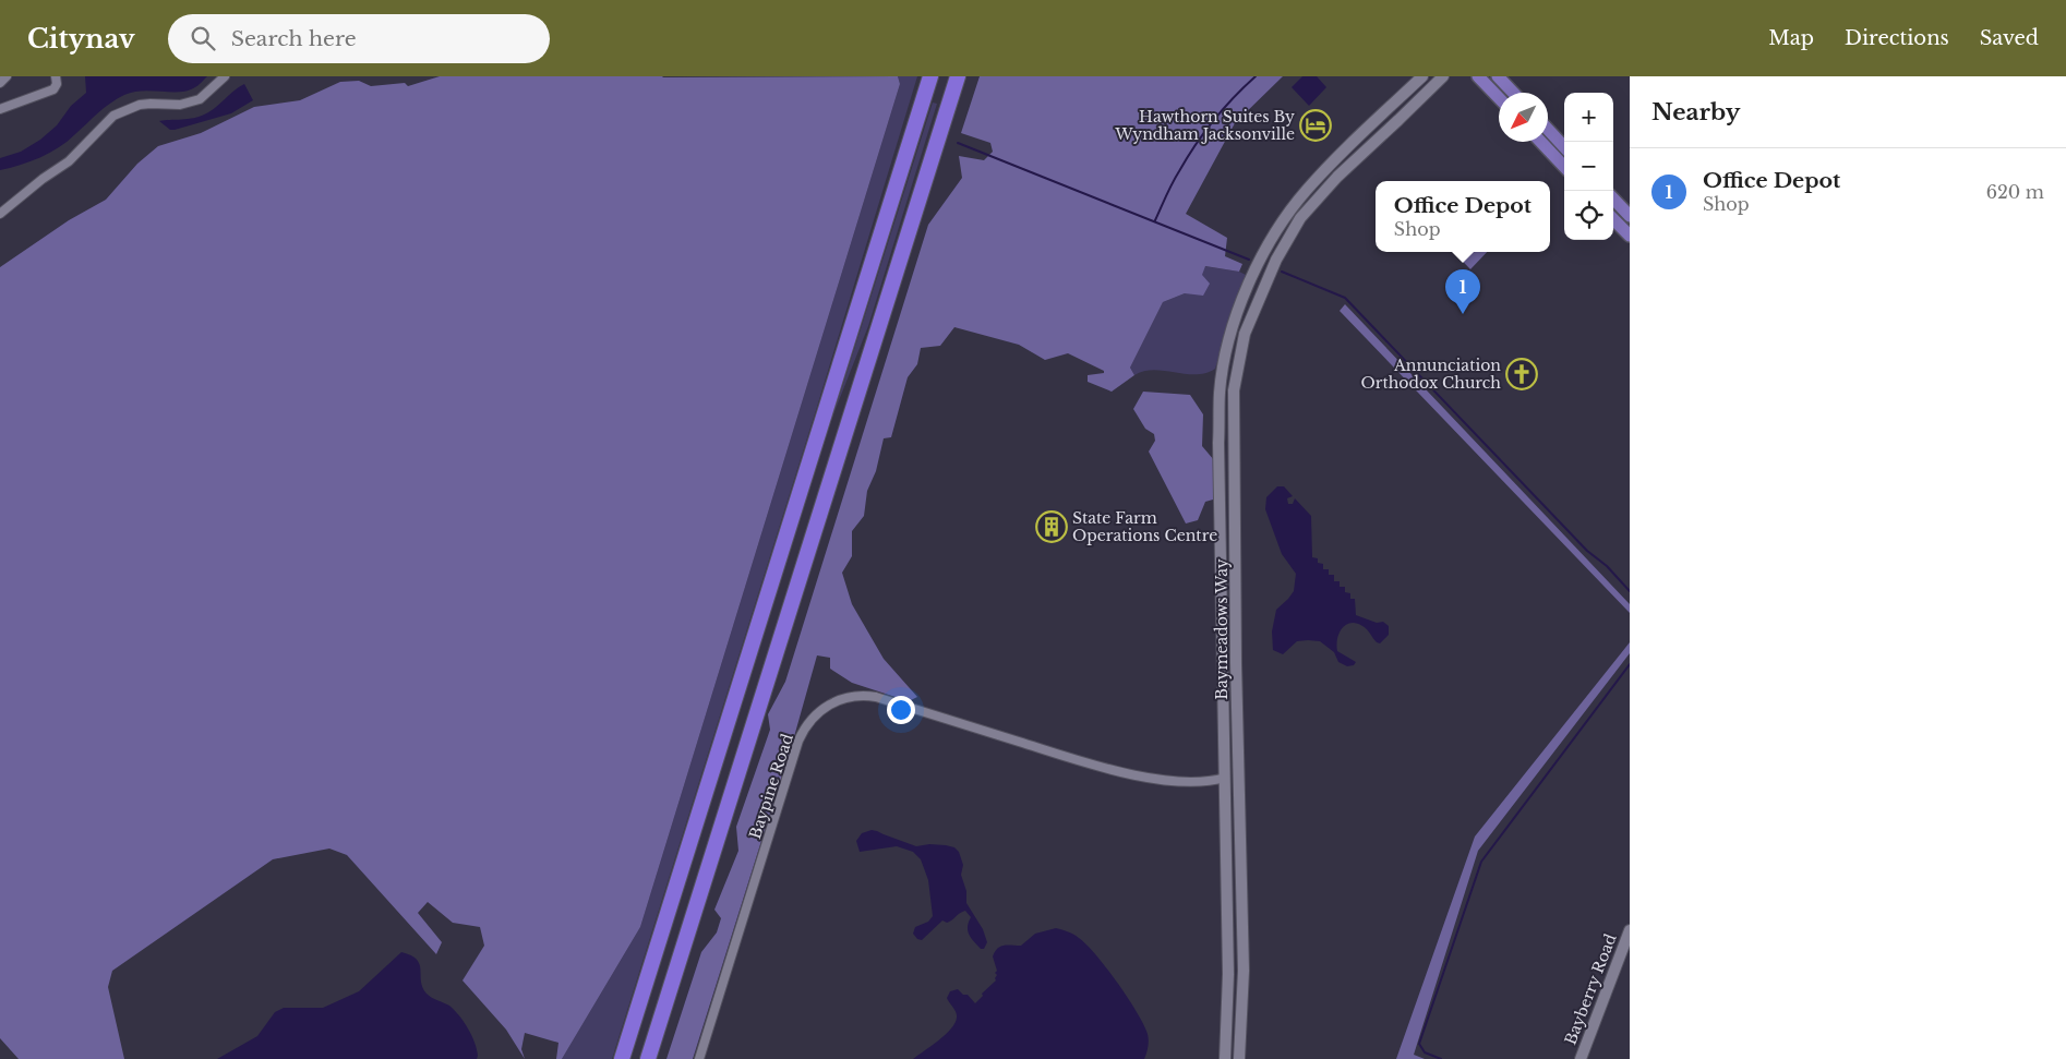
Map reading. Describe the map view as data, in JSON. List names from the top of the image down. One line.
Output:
{"streets":{"street":["Baymeadows Way","Baypine Road","Bayberry Road"]},"crossings":[["Baymeadows Way","Baypine Road"]],"places":{"hotel":["Hawthorn Suites By Wyndham Jacksonville"],"church":["Annunciation Orthodox Church"],"building":["State Farm Operations Centre"]},"north":"bottom left","page":{"header":"Citynav","search":"Search here","nav":["Map","Directions","Saved"],"heading":"Nearby","map_buttons":["+","−"],"list":[{"mark":"1","name":"Office Depot","note":"Shop","value":"620 m"}],"popup":["Office Depot","Shop"],"pins":"1"}}
